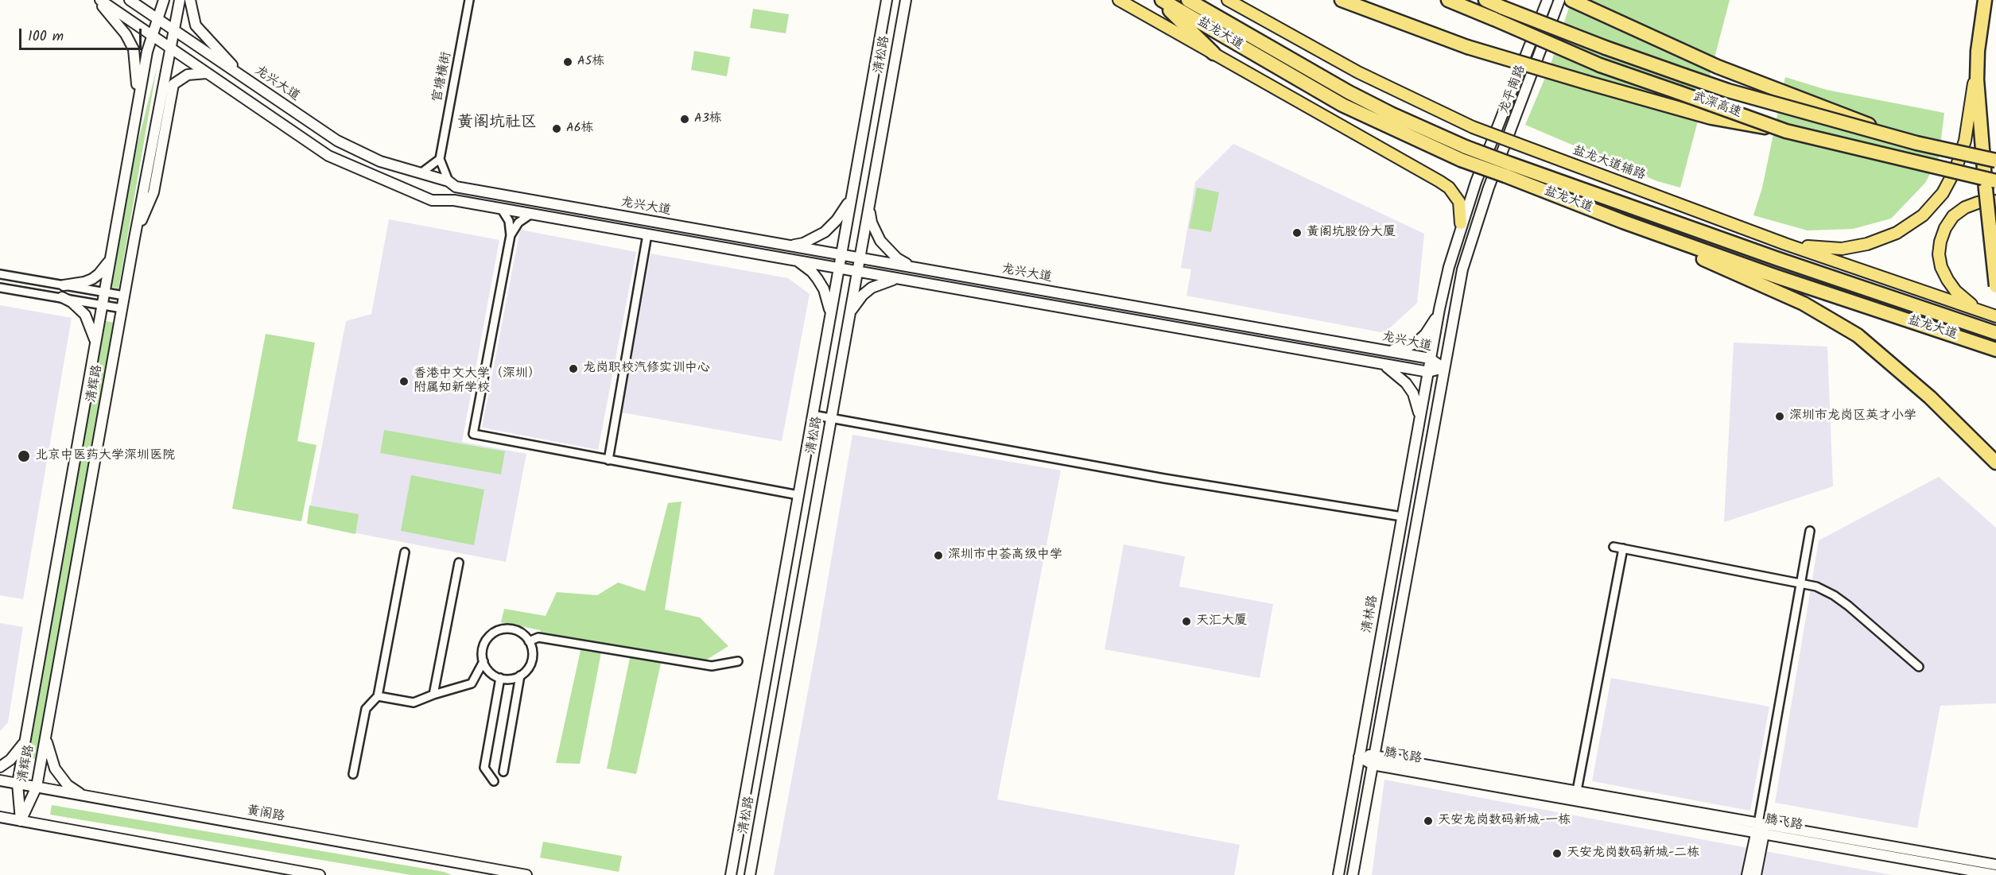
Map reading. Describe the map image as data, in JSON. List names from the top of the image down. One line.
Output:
{"streets":{"highway":["盐龙大道","武深高速"],"main road":["清松路","龙兴大道","龙平南路","盐龙大道辅路","清辉路","清林路","腾飞路","黄阁路"],"street":["官塘横街"]},"crossings":[["清松路","龙兴大道"],["龙兴大道","龙平南路"],["龙兴大道","清辉路"],["龙兴大道","清林路"],["龙平南路","清林路"],["清辉路","黄阁路"],["清林路","腾飞路"]],"districts":["黄阁坑社区"],"places":["A5栋","A3栋","A6栋","黄阁坑股份大厦","龙岗职校汽修实训中心","香港中文大学（深圳） 附属知新学校","深圳市龙岗区英才小学","北京中医药大学深圳医院","深圳市中荟高级中学","天汇大厦","天安龙岗数码新城-一栋","天安龙岗数码新城-二栋"],"scale_bar":"100 m"}
